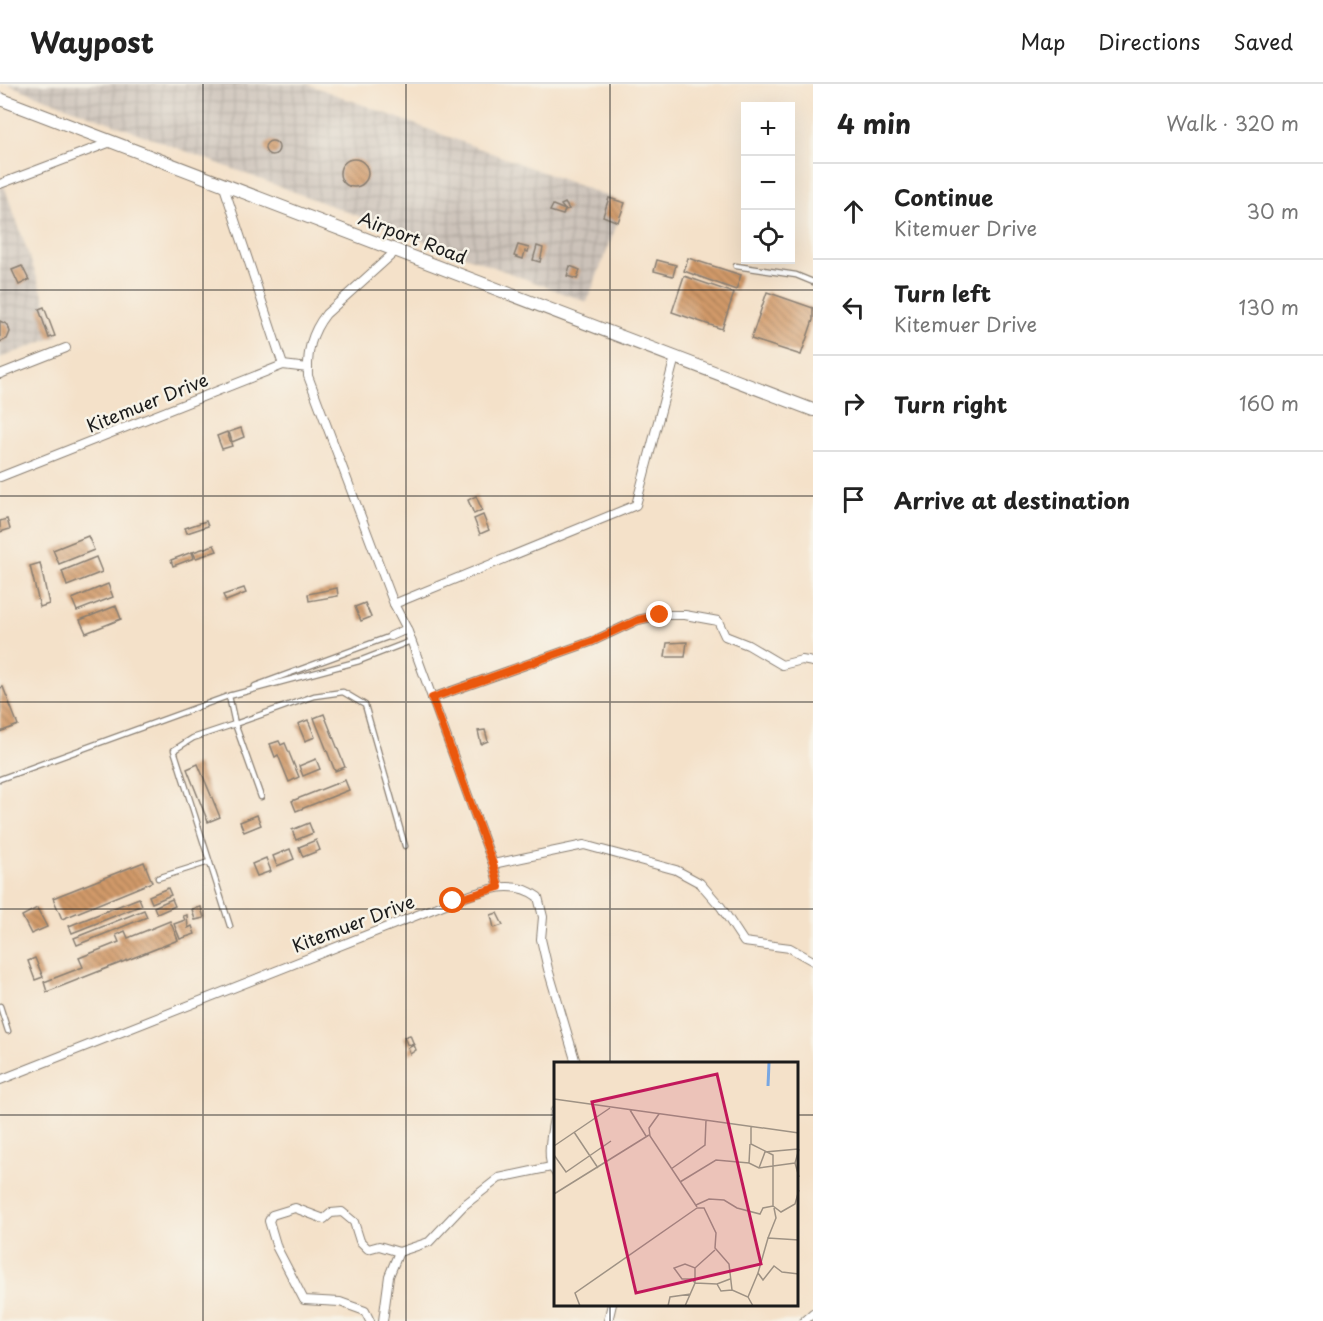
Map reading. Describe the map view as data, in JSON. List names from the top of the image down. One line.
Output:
{"streets":{"street":["Airport Road","Kitemuer Drive"]},"page":{"header":"Waypost","nav":["Map","Directions","Saved"],"heading":["4 min","Walk · 320 m"],"map_buttons":["+","−"],"list":[["Continue","Kitemuer Drive","30 m"],["Turn left","Kitemuer Drive","130 m"],["Turn right","160 m"],"Arrive at destination"]}}
